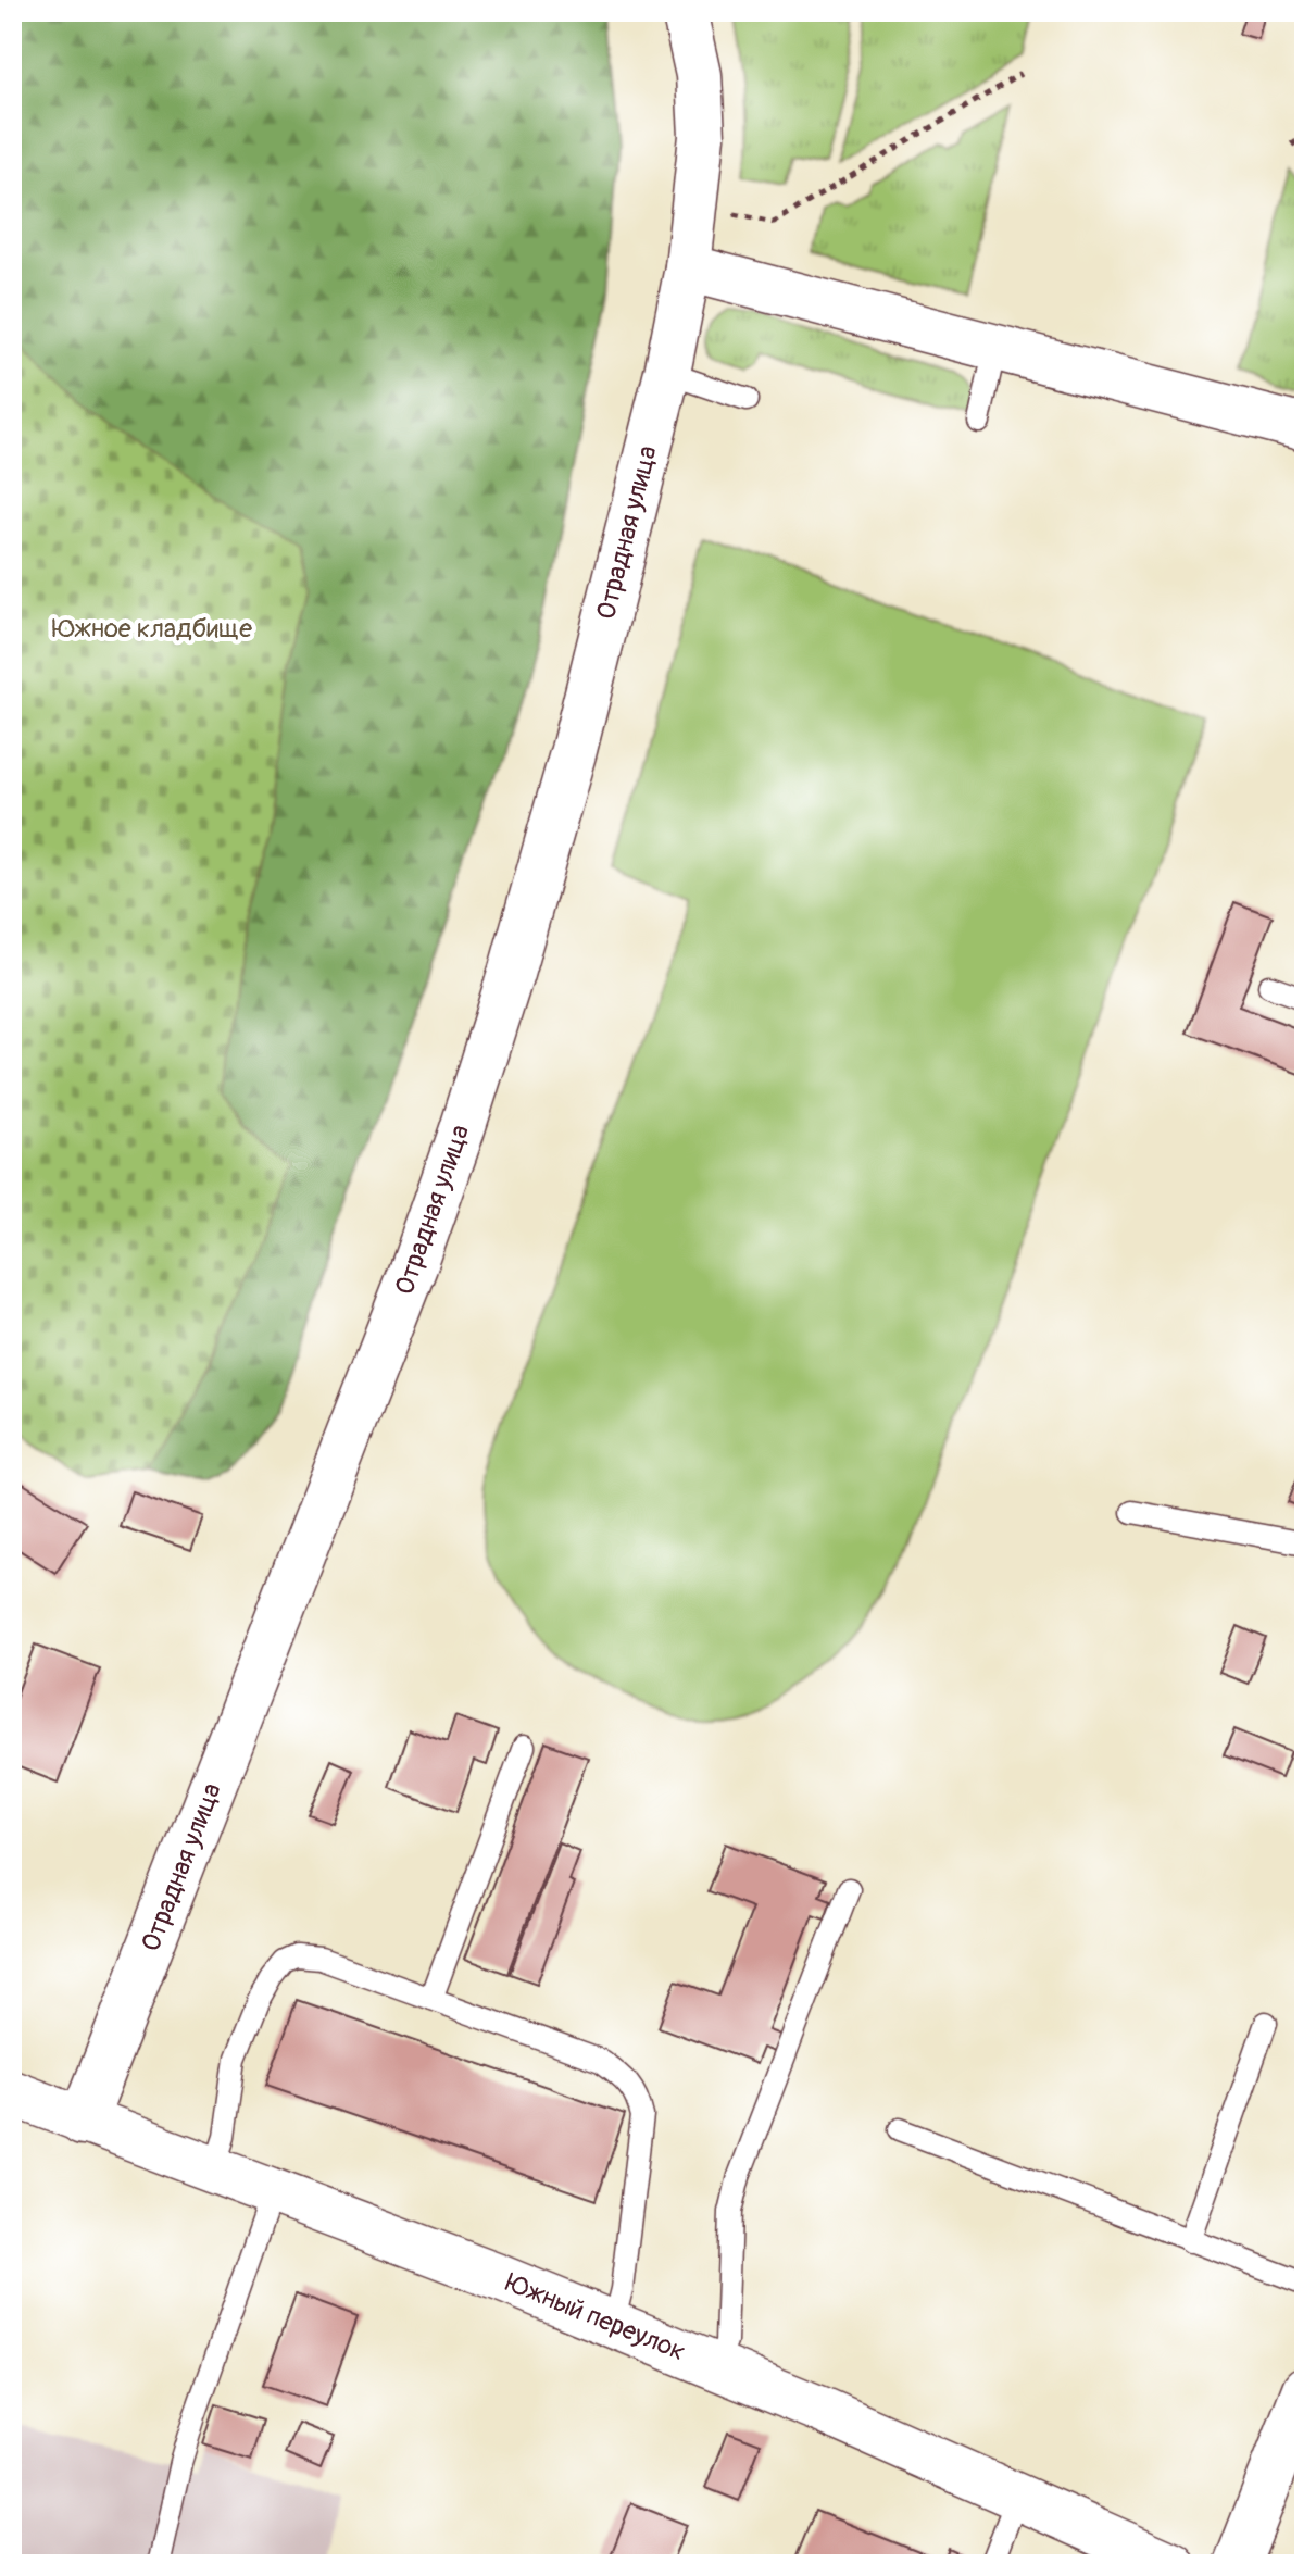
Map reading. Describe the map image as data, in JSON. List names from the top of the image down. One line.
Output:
{"streets":{"street":["Отрадная улица","Южный переулок"]},"crossings":[["Отрадная улица","Южный переулок"]],"parks":["Южное кладбище"]}
